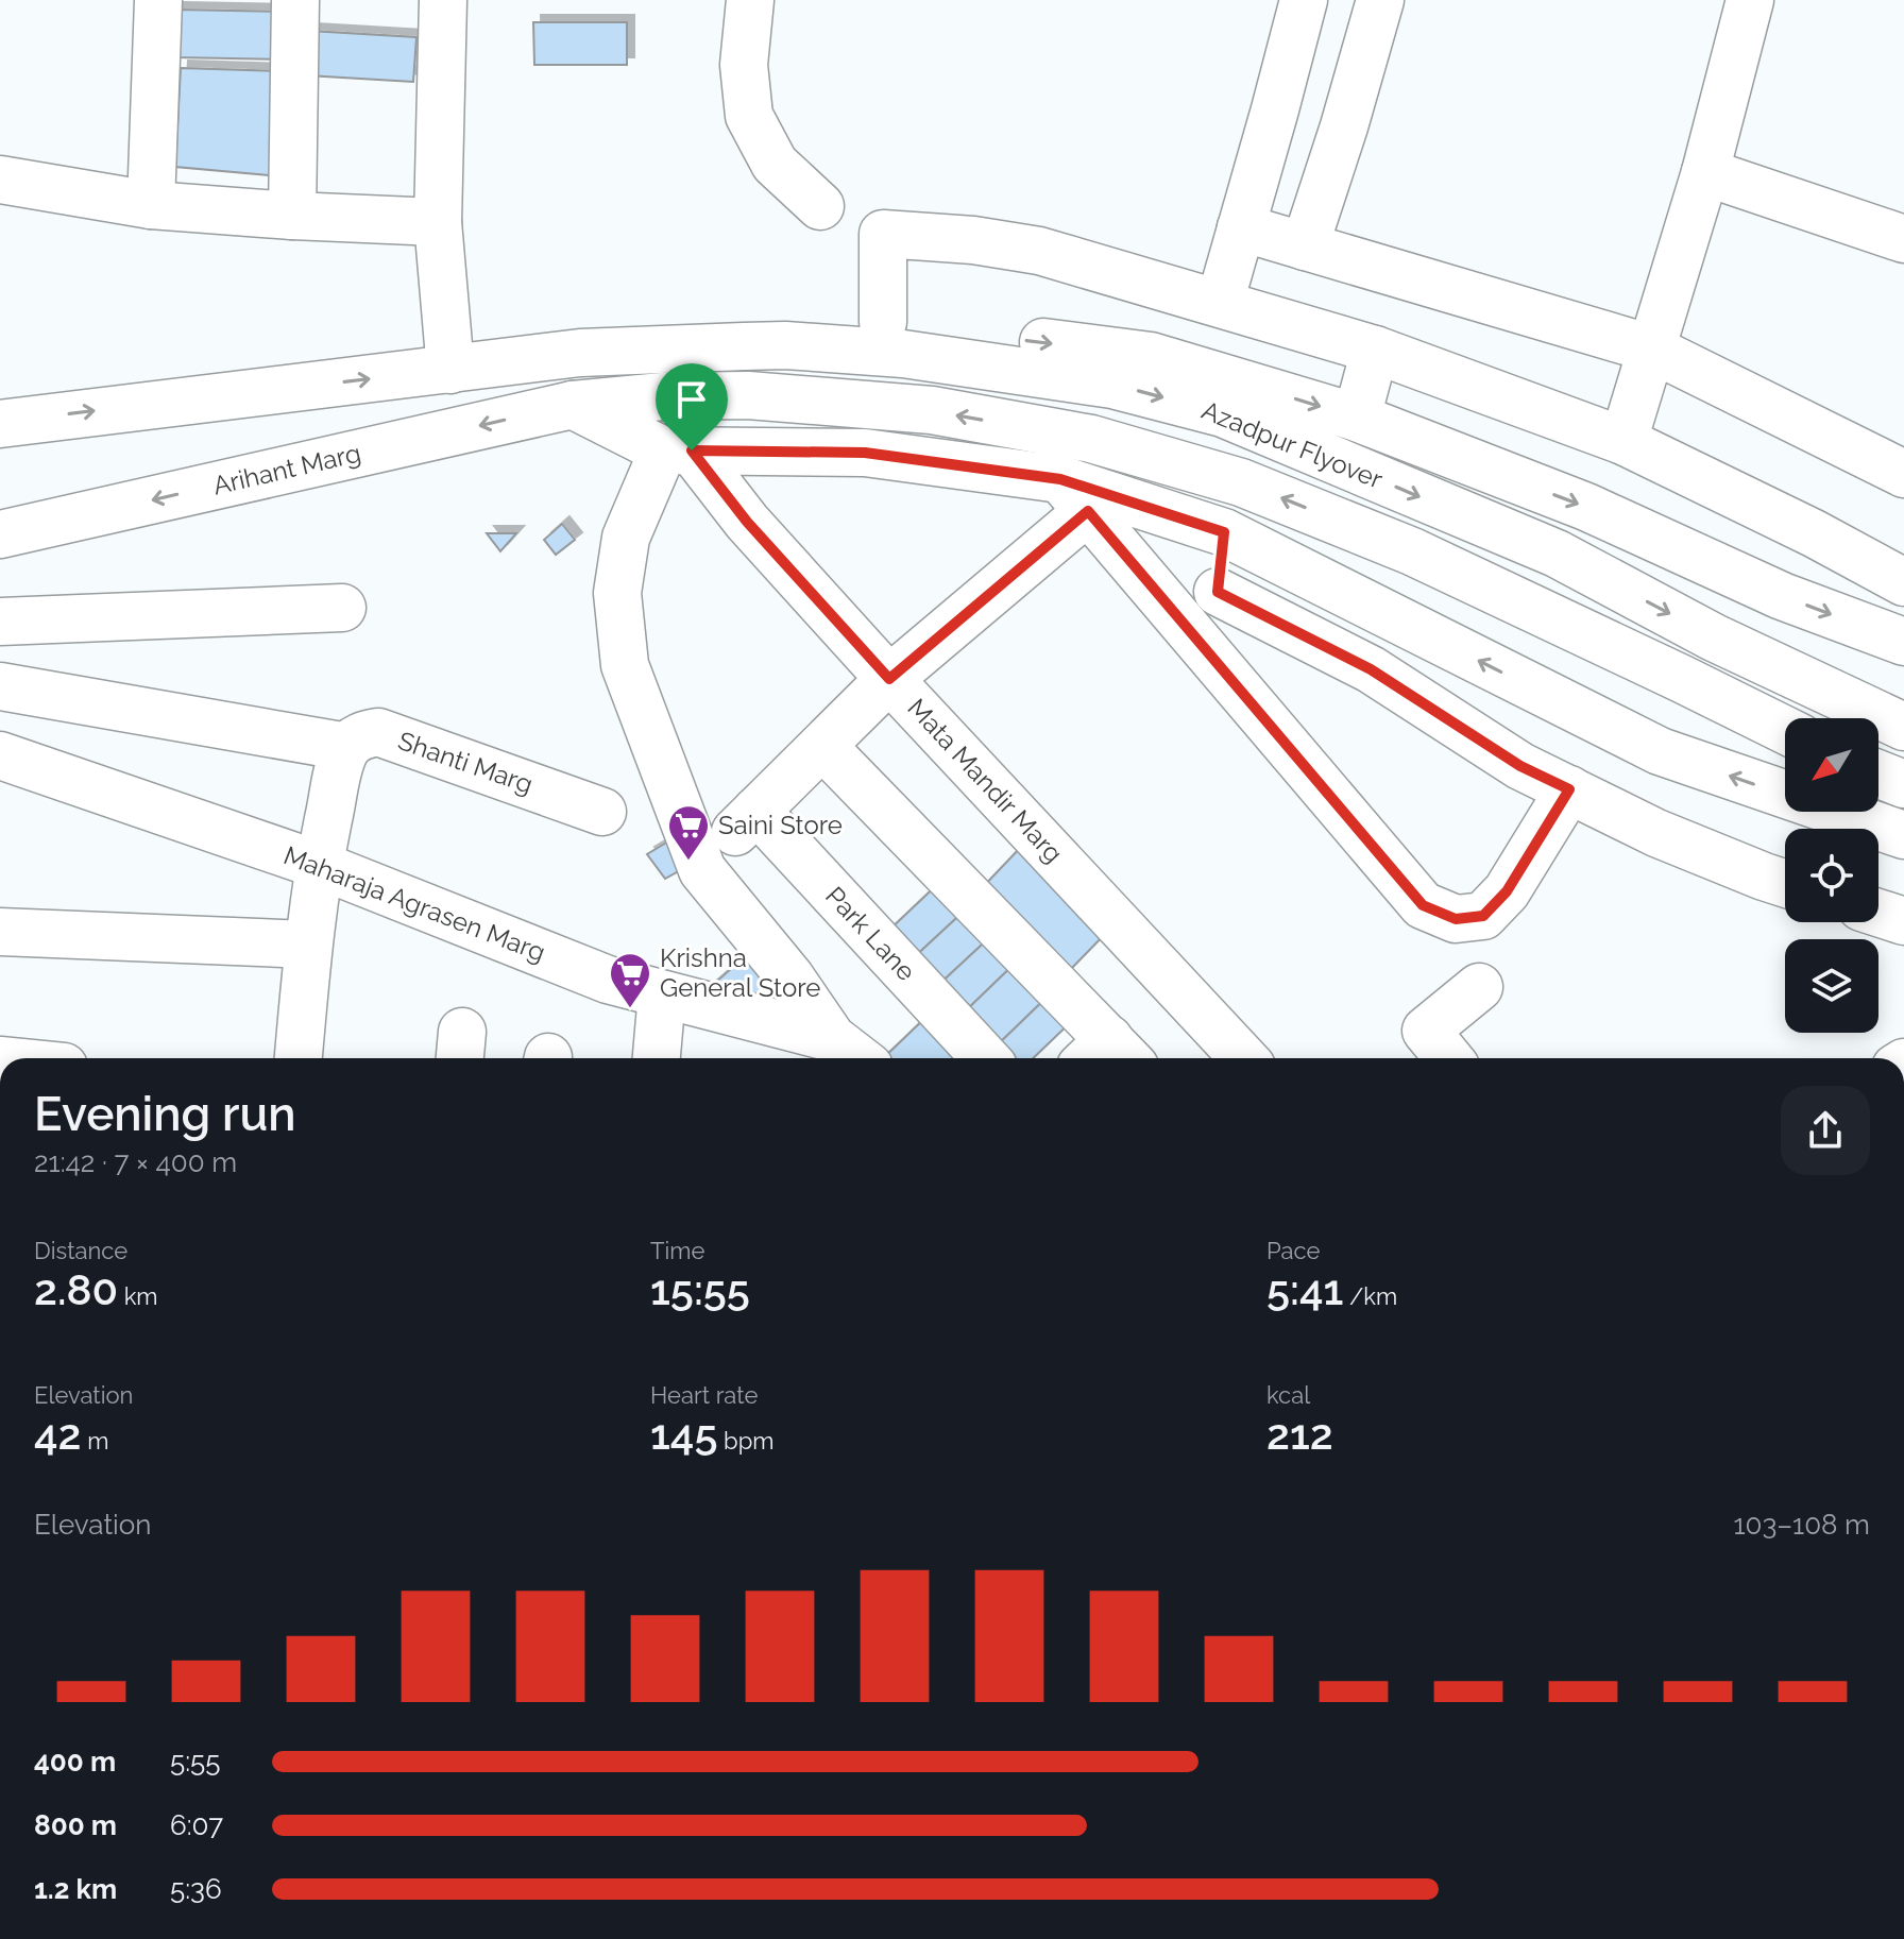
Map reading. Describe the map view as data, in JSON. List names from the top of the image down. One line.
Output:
{"streets":{"street":["Azadpur Flyover","Arihant Marg","Shanti Marg","Mata Mandir Marg","Maharaja Agrasen Marg","Park Lane"]},"crossings":[["Azadpur Flyover","Arihant Marg"]],"places":{"supermarket":["Saini Store","Krishna General Store"]},"north":"bottom left","page":{"heading":["Evening run","21:42 · 7 × 400 m"],"stats":[["Distance","2.80 km"],["Time","15:55"],["Pace","5:41 /km"],["Elevation","42 m"],["Heart rate","145 bpm"],["kcal","212"]],"chart":["Elevation","103–108 m"],"list":[{"name":"400 m","note":"5:55"},{"name":"800 m","note":"6:07"},{"name":"1.2 km","note":"5:36"}]}}
